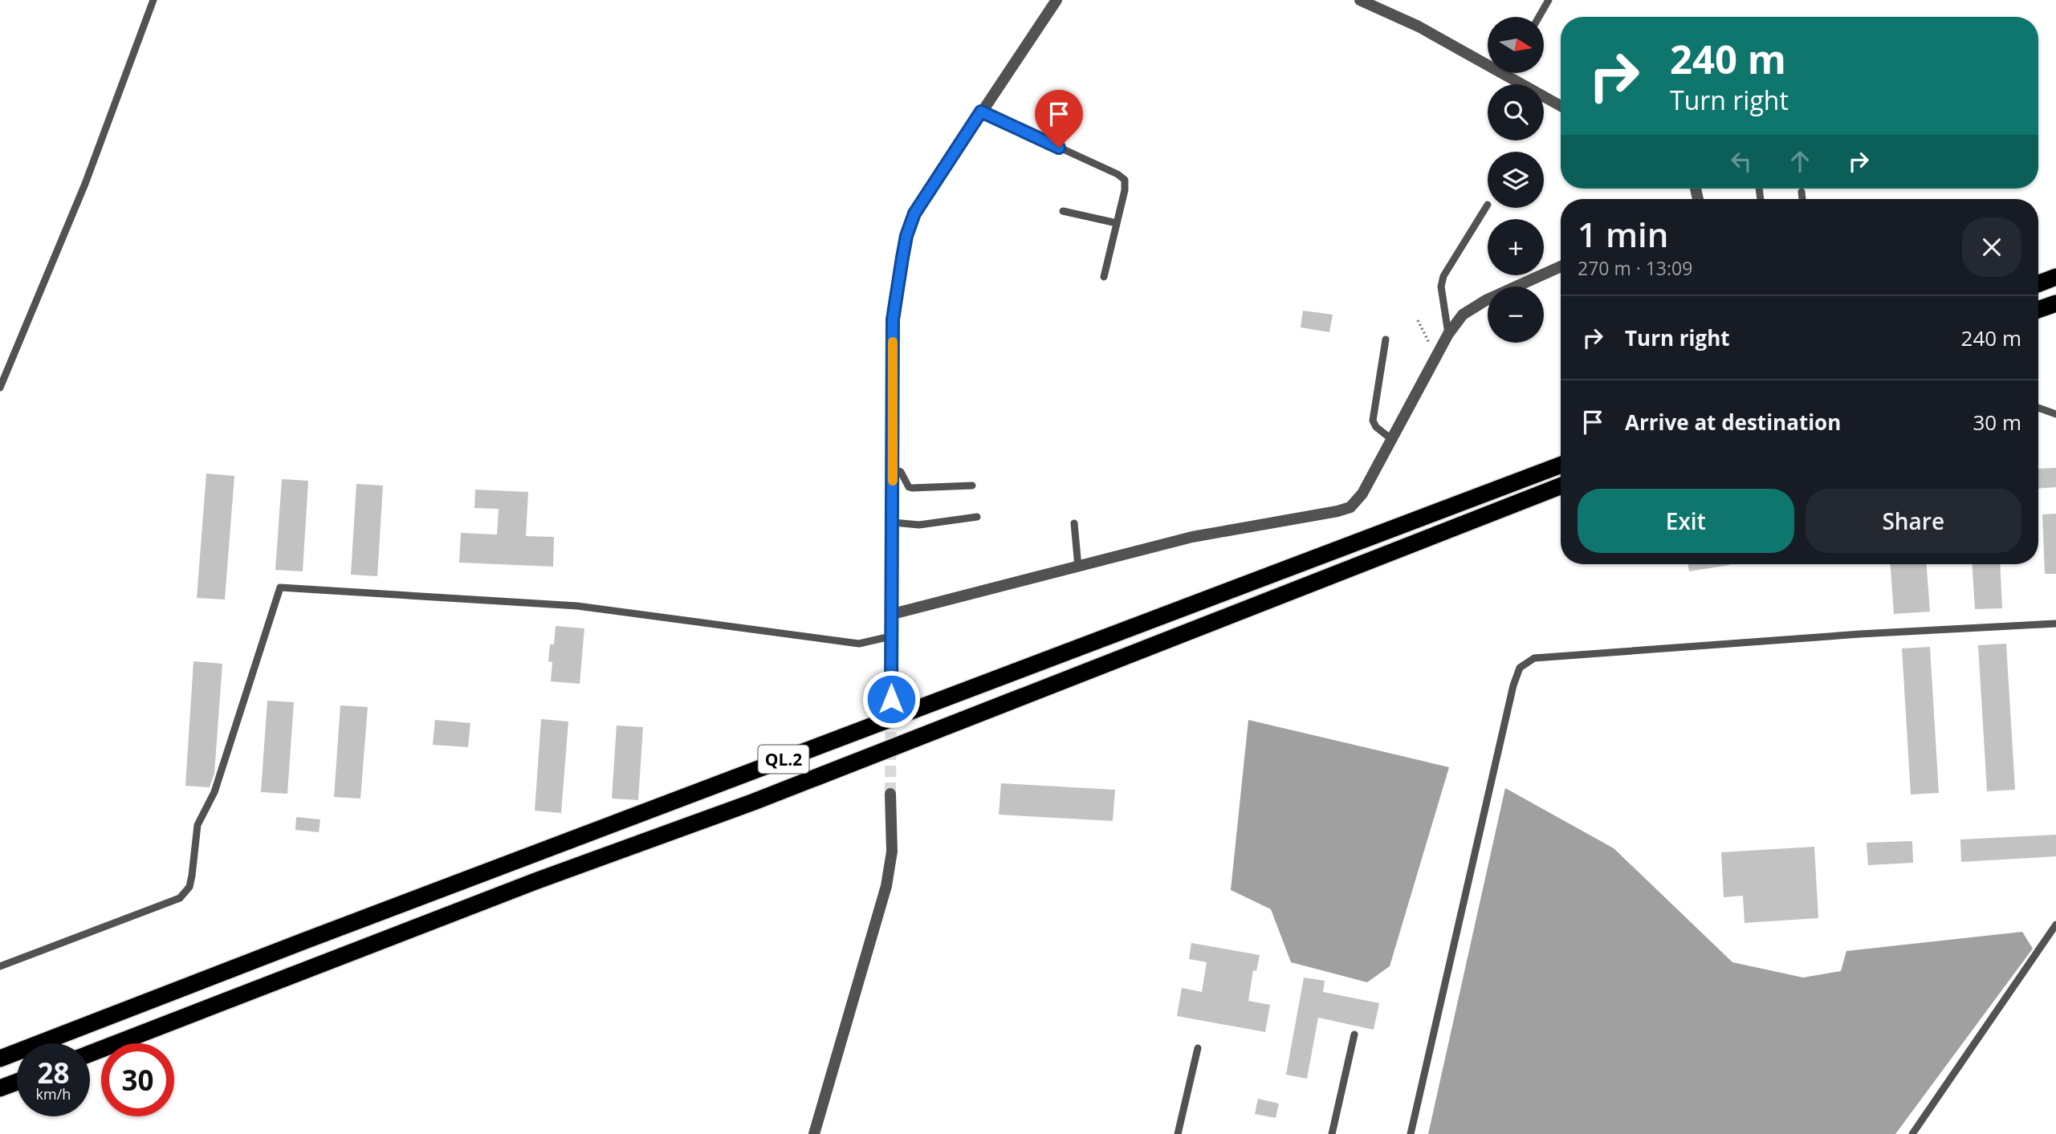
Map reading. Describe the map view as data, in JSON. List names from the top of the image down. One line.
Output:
{"streets":{"highway":["QL.2"]},"north":"right","page":{"map_buttons":["+","−"],"turn":["240 m","Turn right"],"heading":["1 min","270 m · 13:09"],"list":[{"name":"Turn right","value":"240 m"},{"name":"Arrive at destination","value":"30 m"}],"buttons":["Exit","Share"],"speed":"28 km/h","limit":"30"}}
